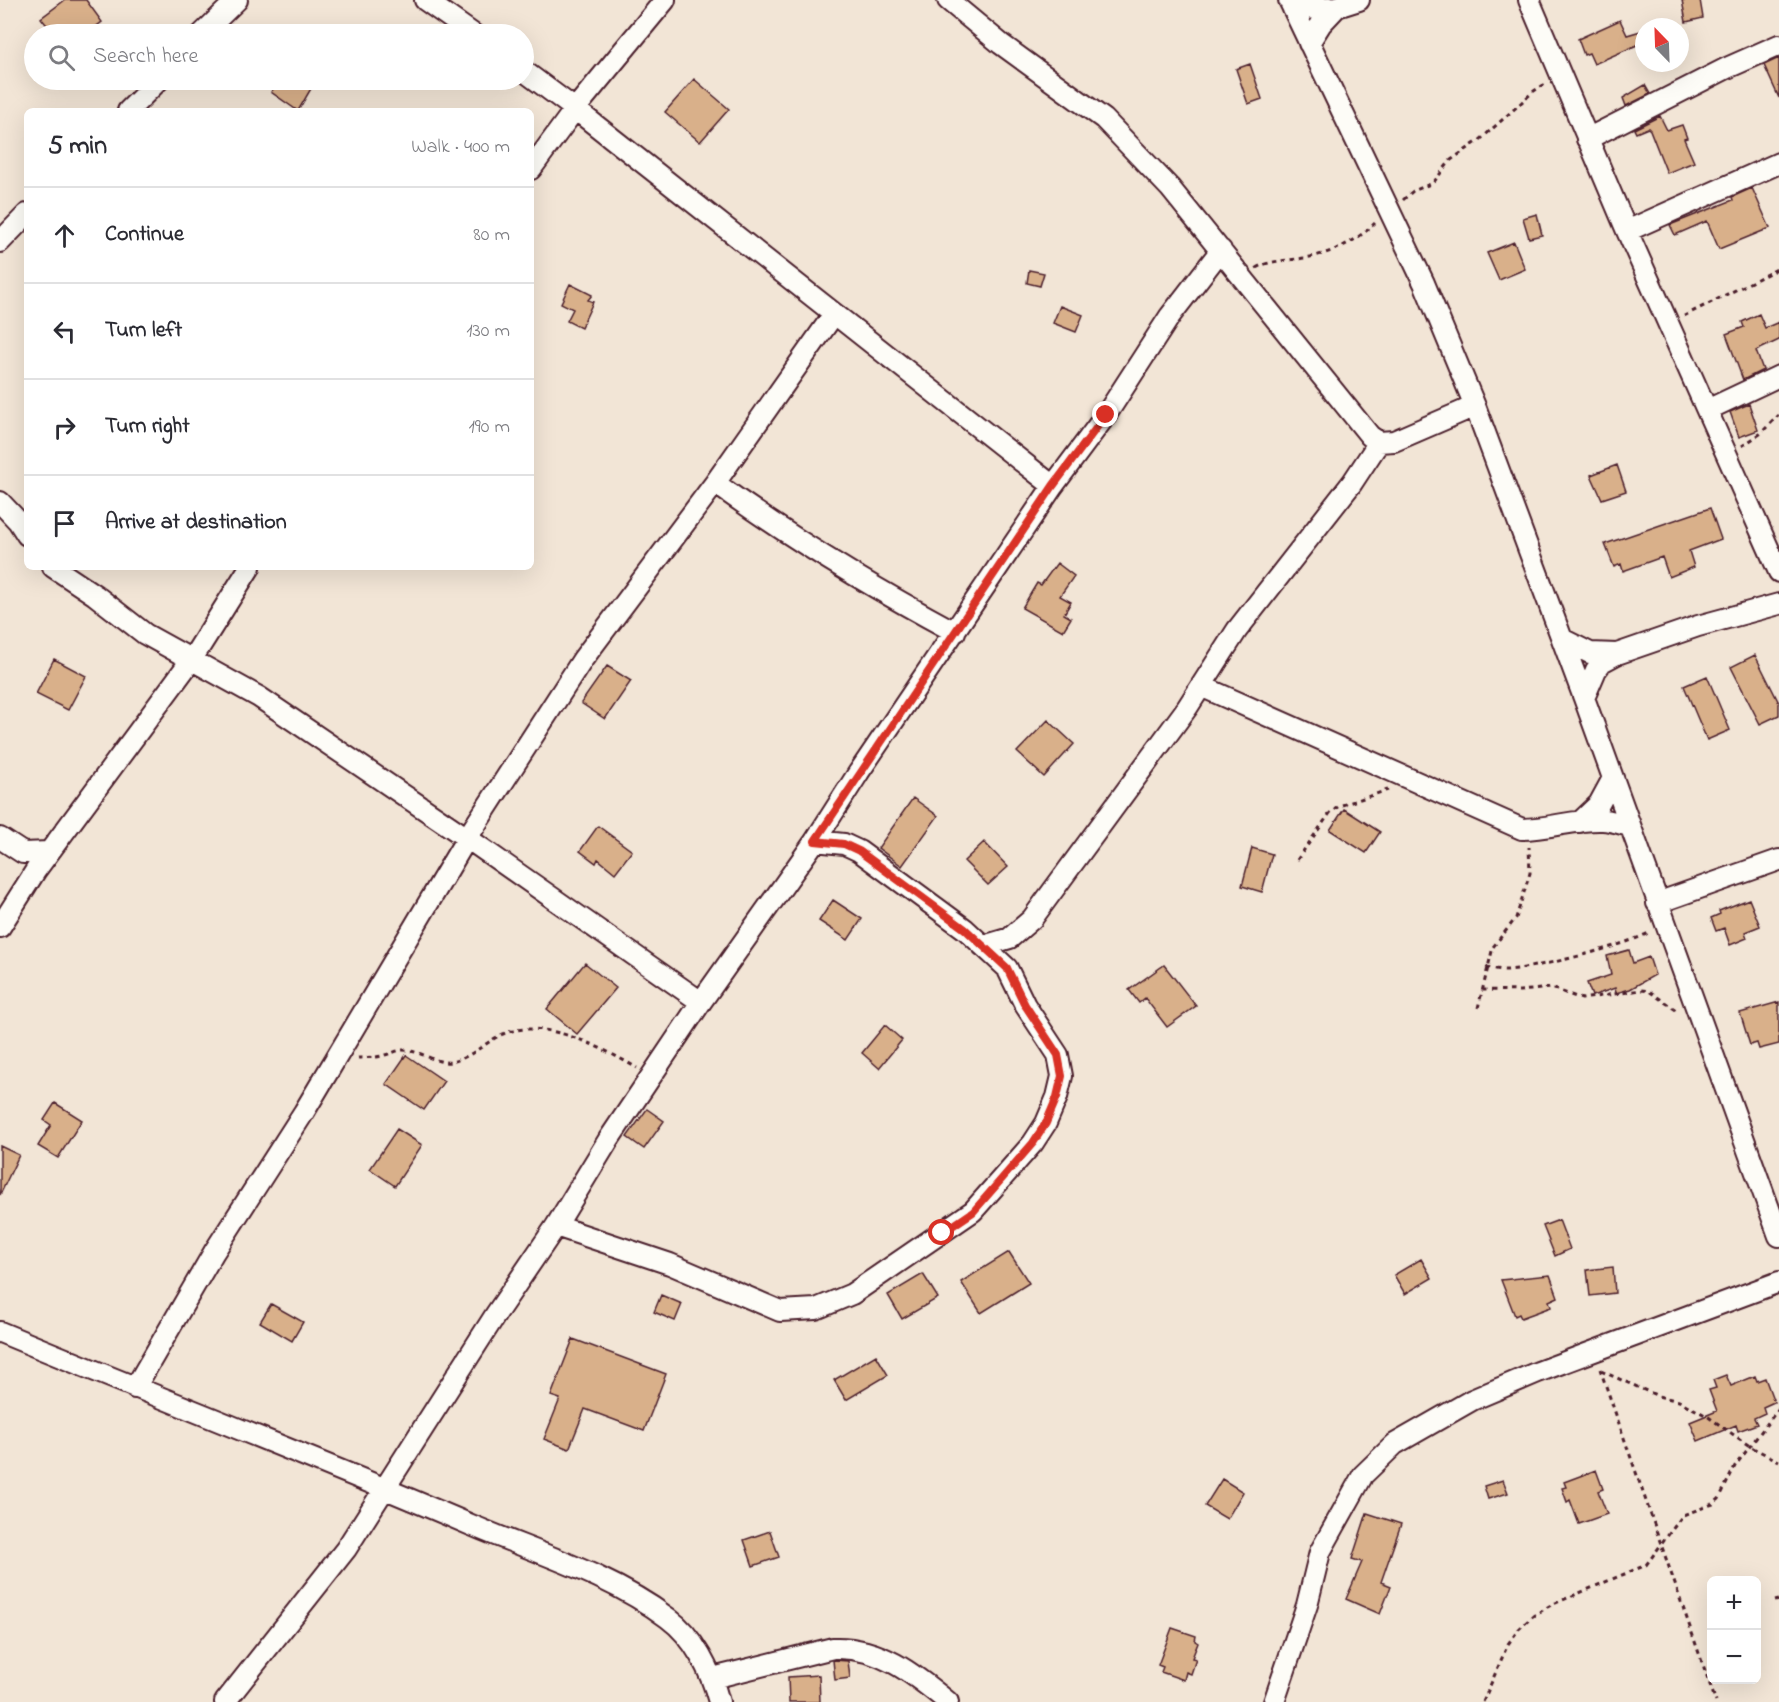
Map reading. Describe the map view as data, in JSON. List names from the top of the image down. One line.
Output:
{"north":"top left","page":{"search":"Search here","heading":["5 min","Walk · 400 m"],"list":[["Continue","80 m"],["Turn left","130 m"],["Turn right","190 m"],"Arrive at destination"],"map_buttons":["+","−"]}}
